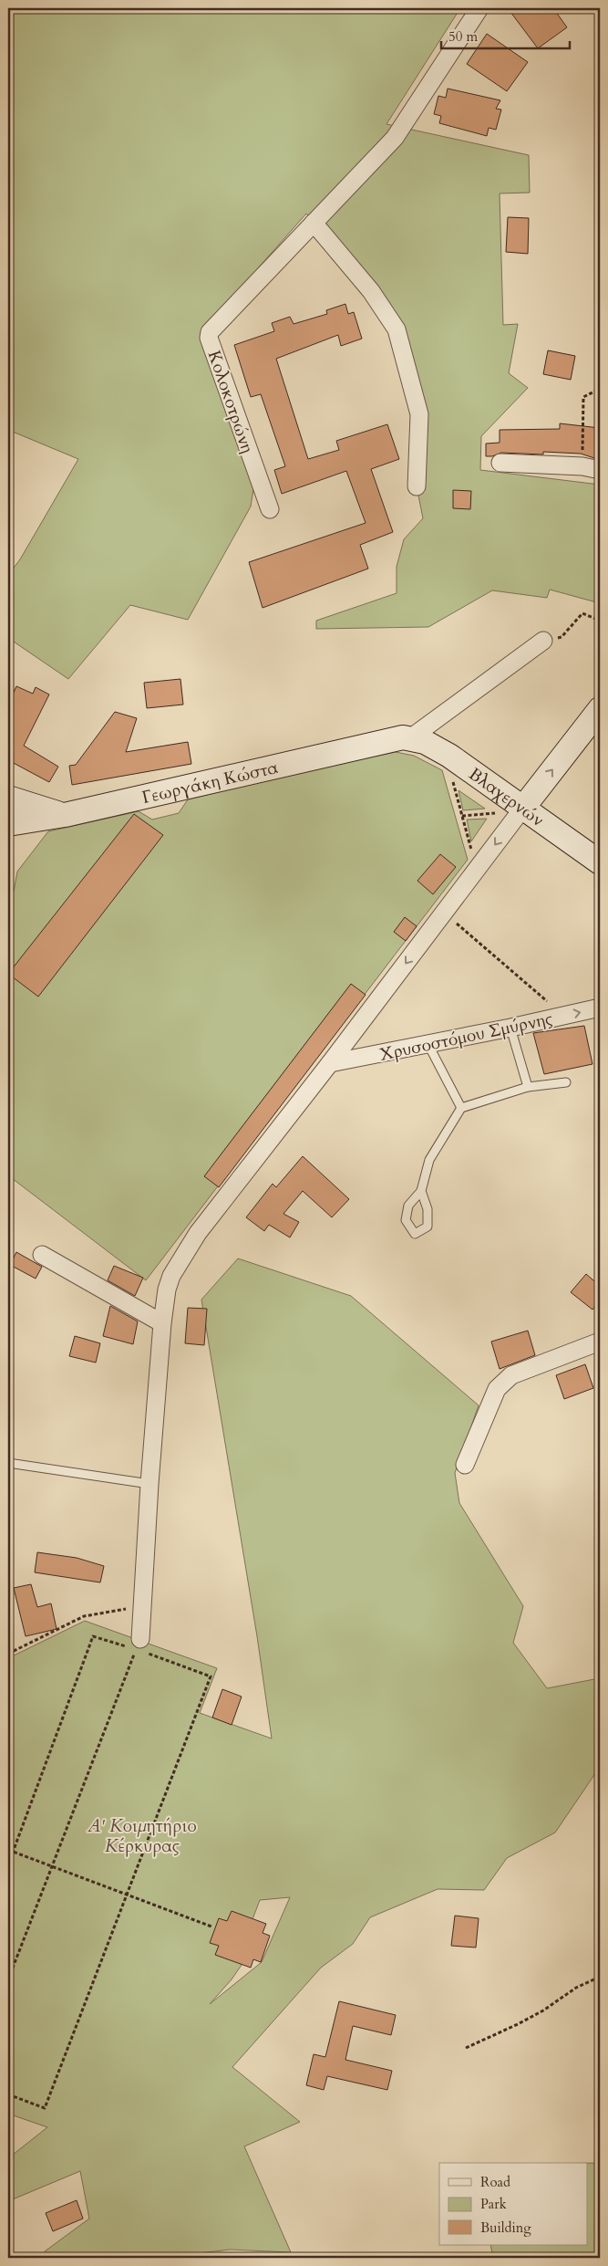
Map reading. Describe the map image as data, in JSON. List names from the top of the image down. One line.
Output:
{"streets":{"main road":["Γεωργάκη Κώστα","Βλαχερνών"],"street":["Κολοκοτρώνη","Χρυσοστόμου Σμύρνης"]},"crossings":[["Γεωργάκη Κώστα","Βλαχερνών"]],"parks":["Α' Κοιμητήριο Κέρκυρας"],"legend":["Road","Park","Building"],"scale_bar":"50 m"}
